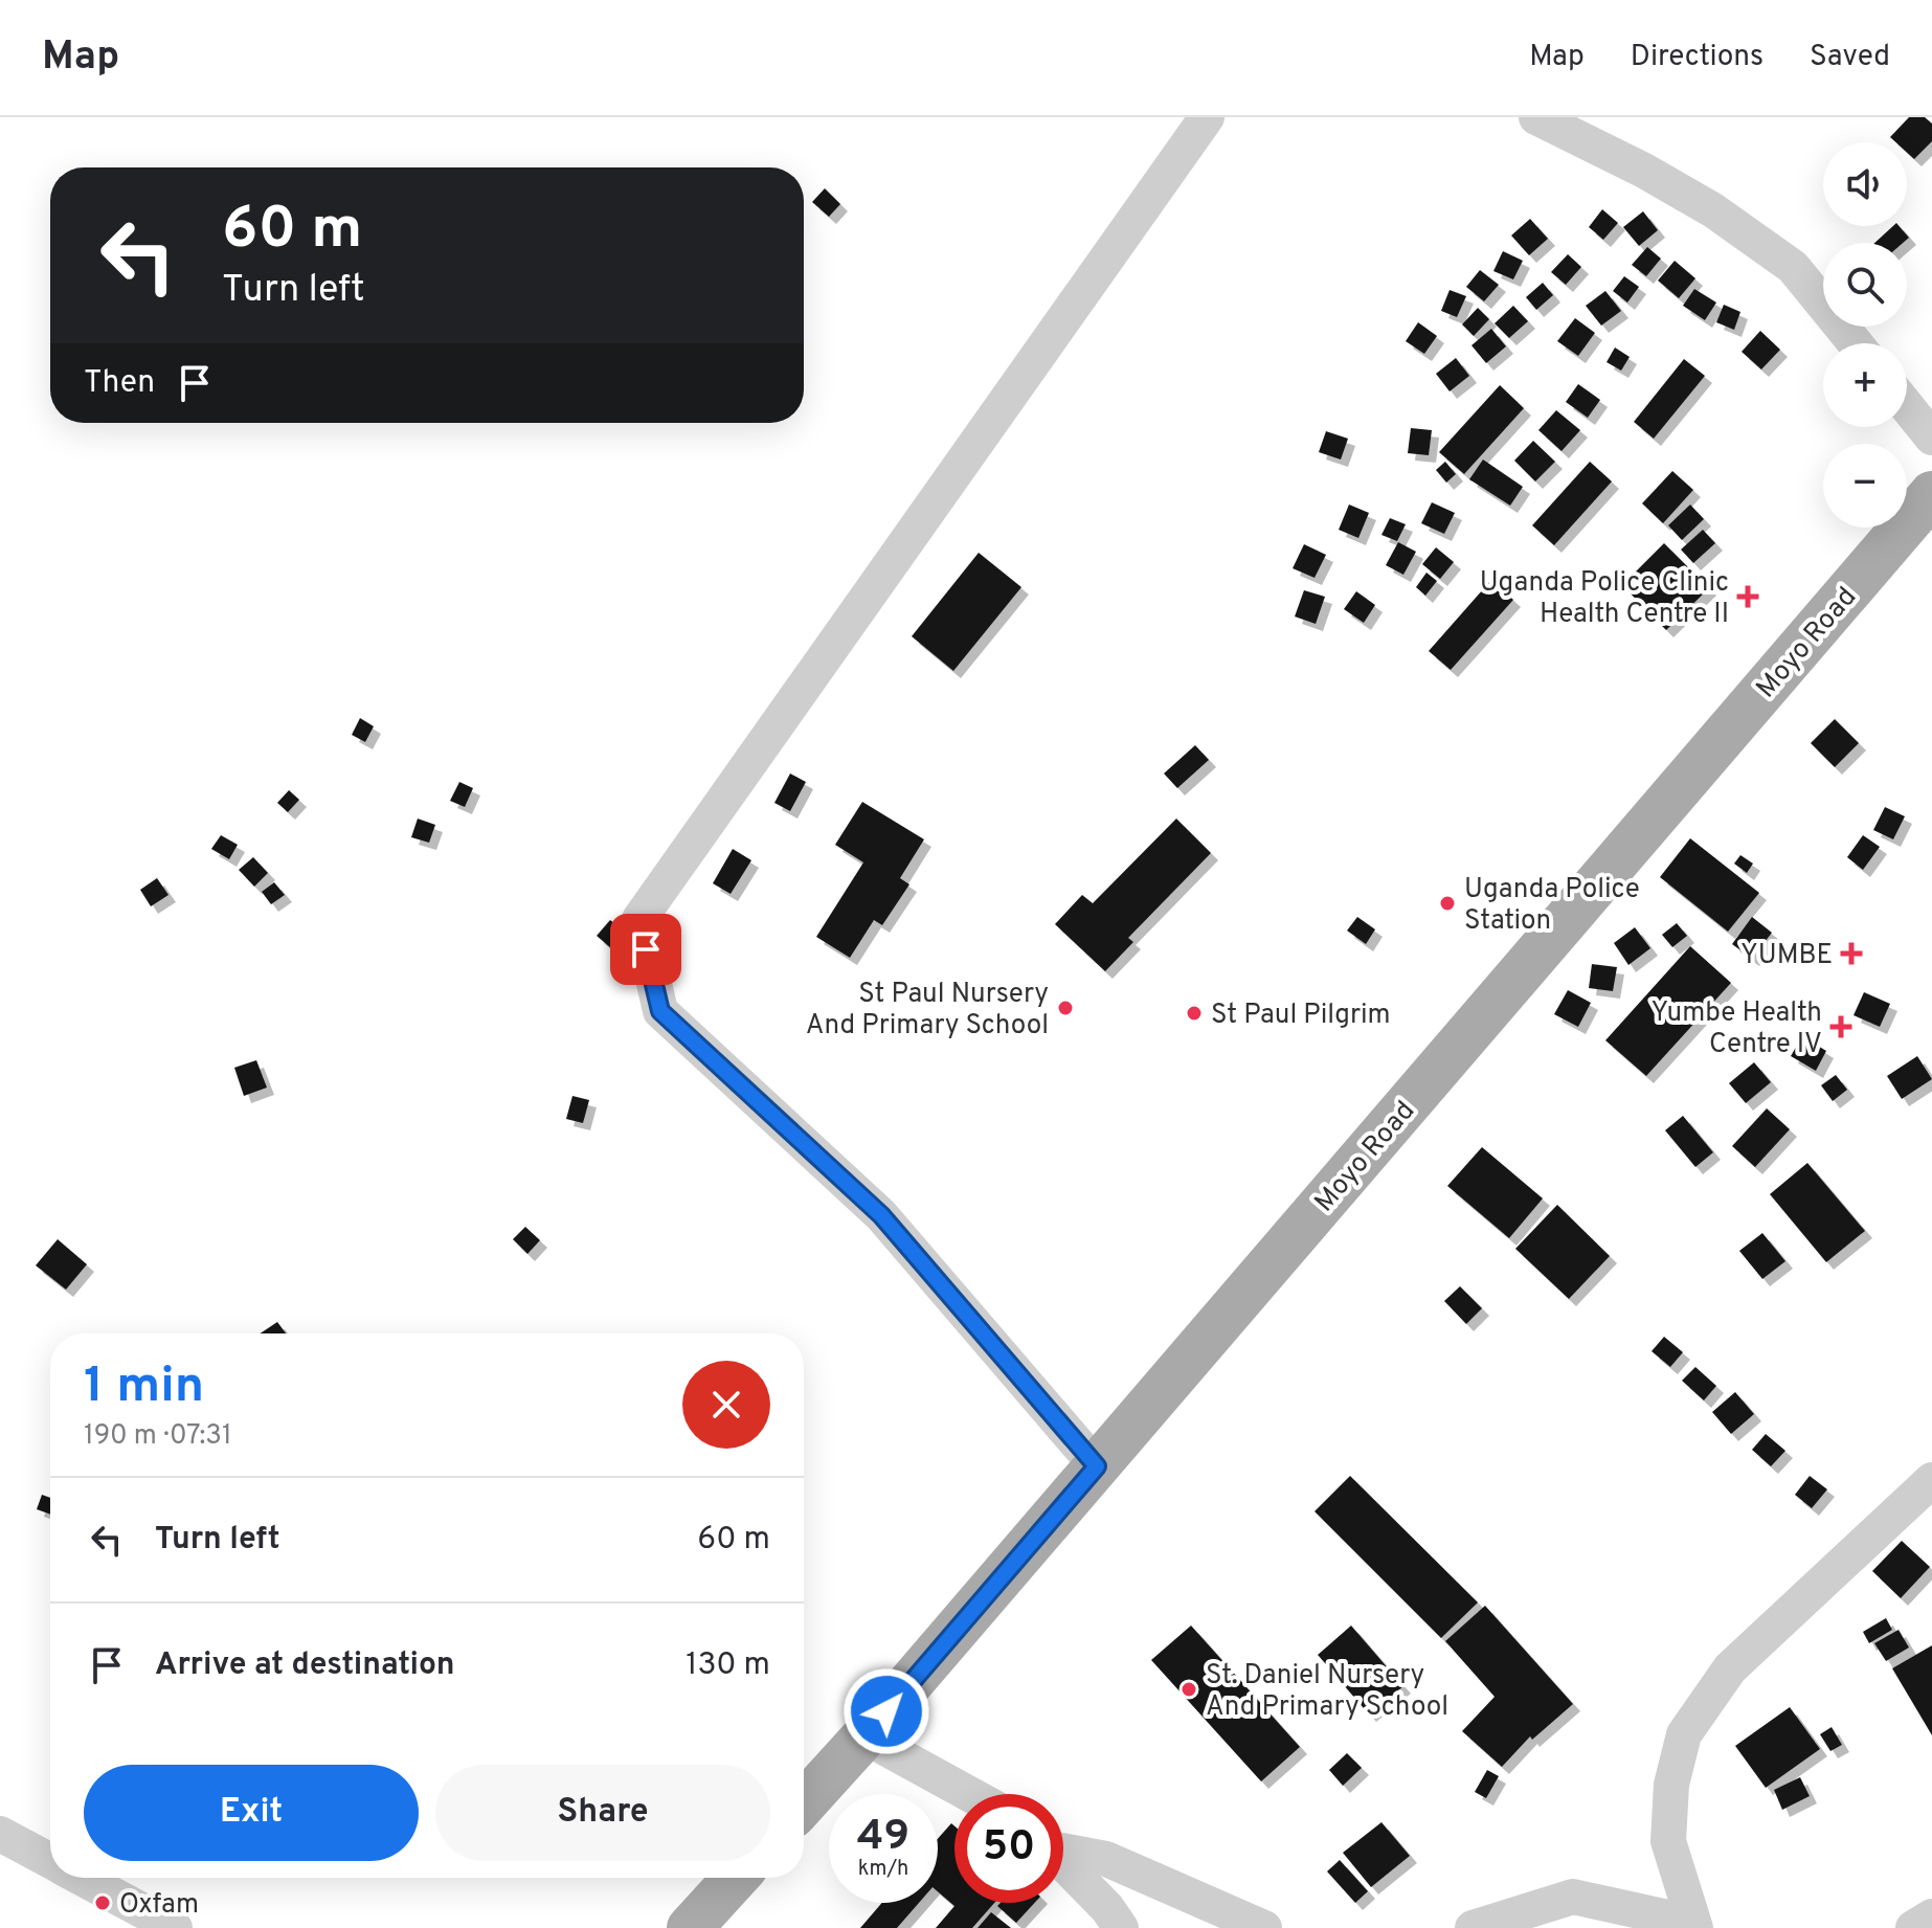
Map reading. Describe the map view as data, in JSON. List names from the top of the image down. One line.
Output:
{"streets":{"main road":["Moyo Road"]},"places":{"health":["Uganda Police Clinic Health Centre II","YUMBE","Yumbe Health Centre IV"],"other":["Uganda Police Station","St Paul Nursery And Primary School","St Paul Pilgrim","St. Daniel Nursery And Primary School","Oxfam"]},"page":{"header":"Map","nav":["Map","Directions","Saved"],"map_buttons":["+","−"],"turn":["60 m","Turn left"],"then":"Then","heading":["1 min","190 m · 07:31"],"list":[{"name":"Turn left","value":"60 m"},{"name":"Arrive at destination","value":"130 m"}],"buttons":["Exit","Share"],"speed":"49 km/h","limit":"50"}}
